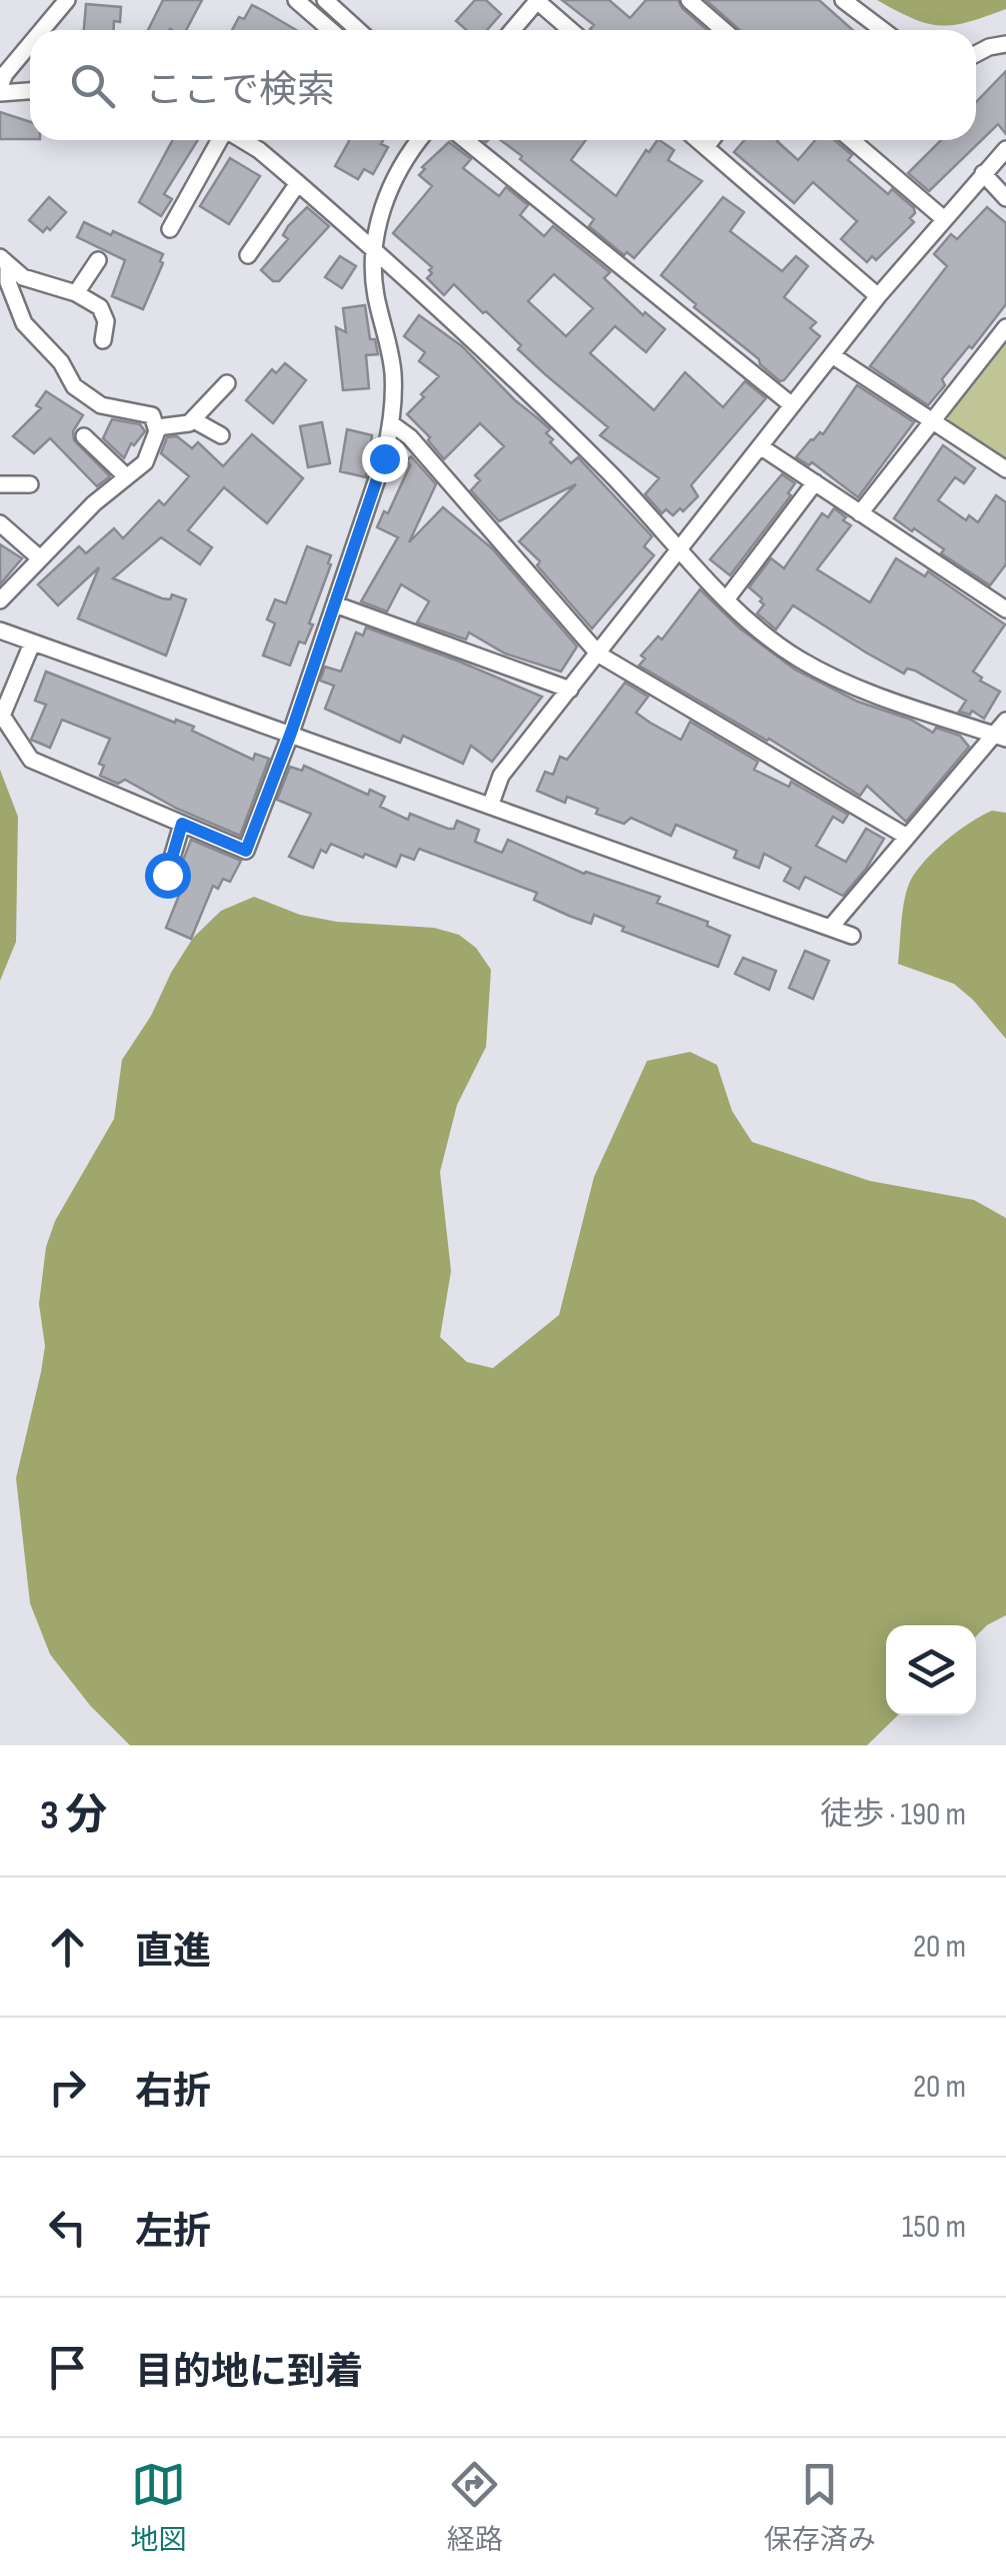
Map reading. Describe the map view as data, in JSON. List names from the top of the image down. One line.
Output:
{"page":{"search":"ここで検索","heading":["3 分","徒歩 · 190 m"],"list":[["直進","20 m"],["右折","20 m"],["左折","150 m"],"目的地に到着"],"nav":["地図","経路","保存済み"]}}
